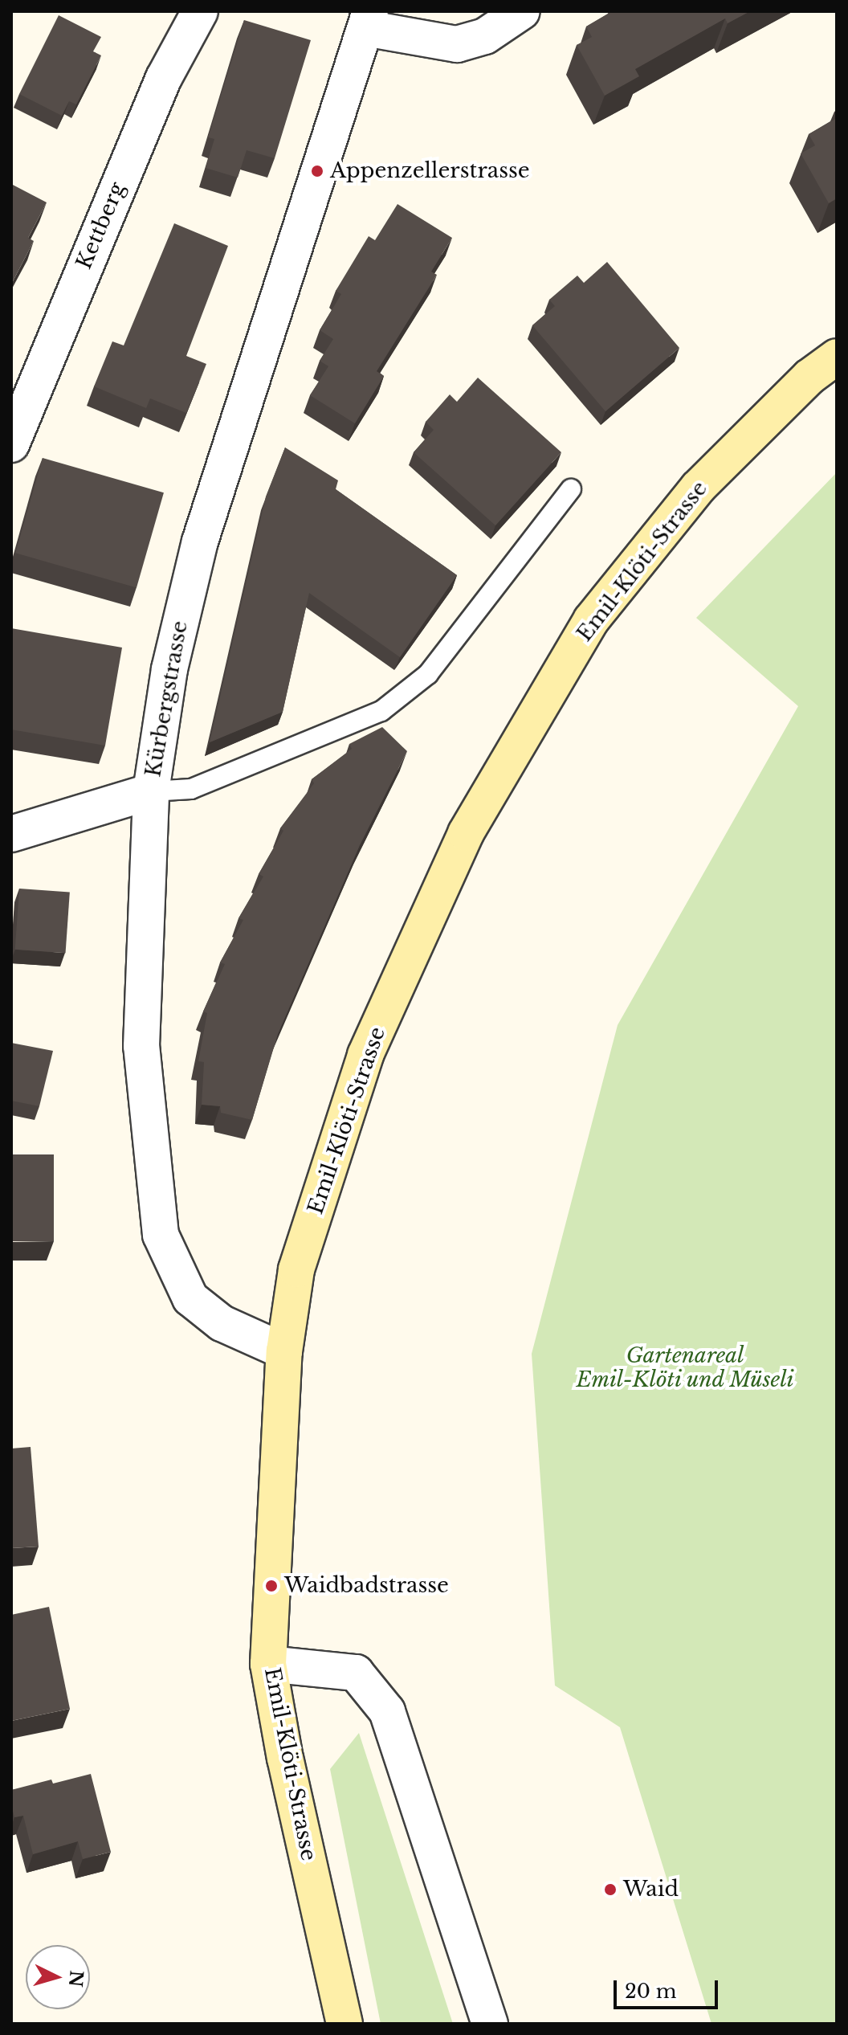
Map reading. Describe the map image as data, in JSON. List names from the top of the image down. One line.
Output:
{"streets":{"street":["Kettberg","Emil-Klöti-Strasse","Kürbergstrasse"]},"crossings":[["Emil-Klöti-Strasse","Kürbergstrasse"]],"parks":["Gartenareal Emil-Klöti und Müseli"],"places":["Appenzellerstrasse","Waidbadstrasse","Waid"],"scale_bar":"20 m","north":"right"}
